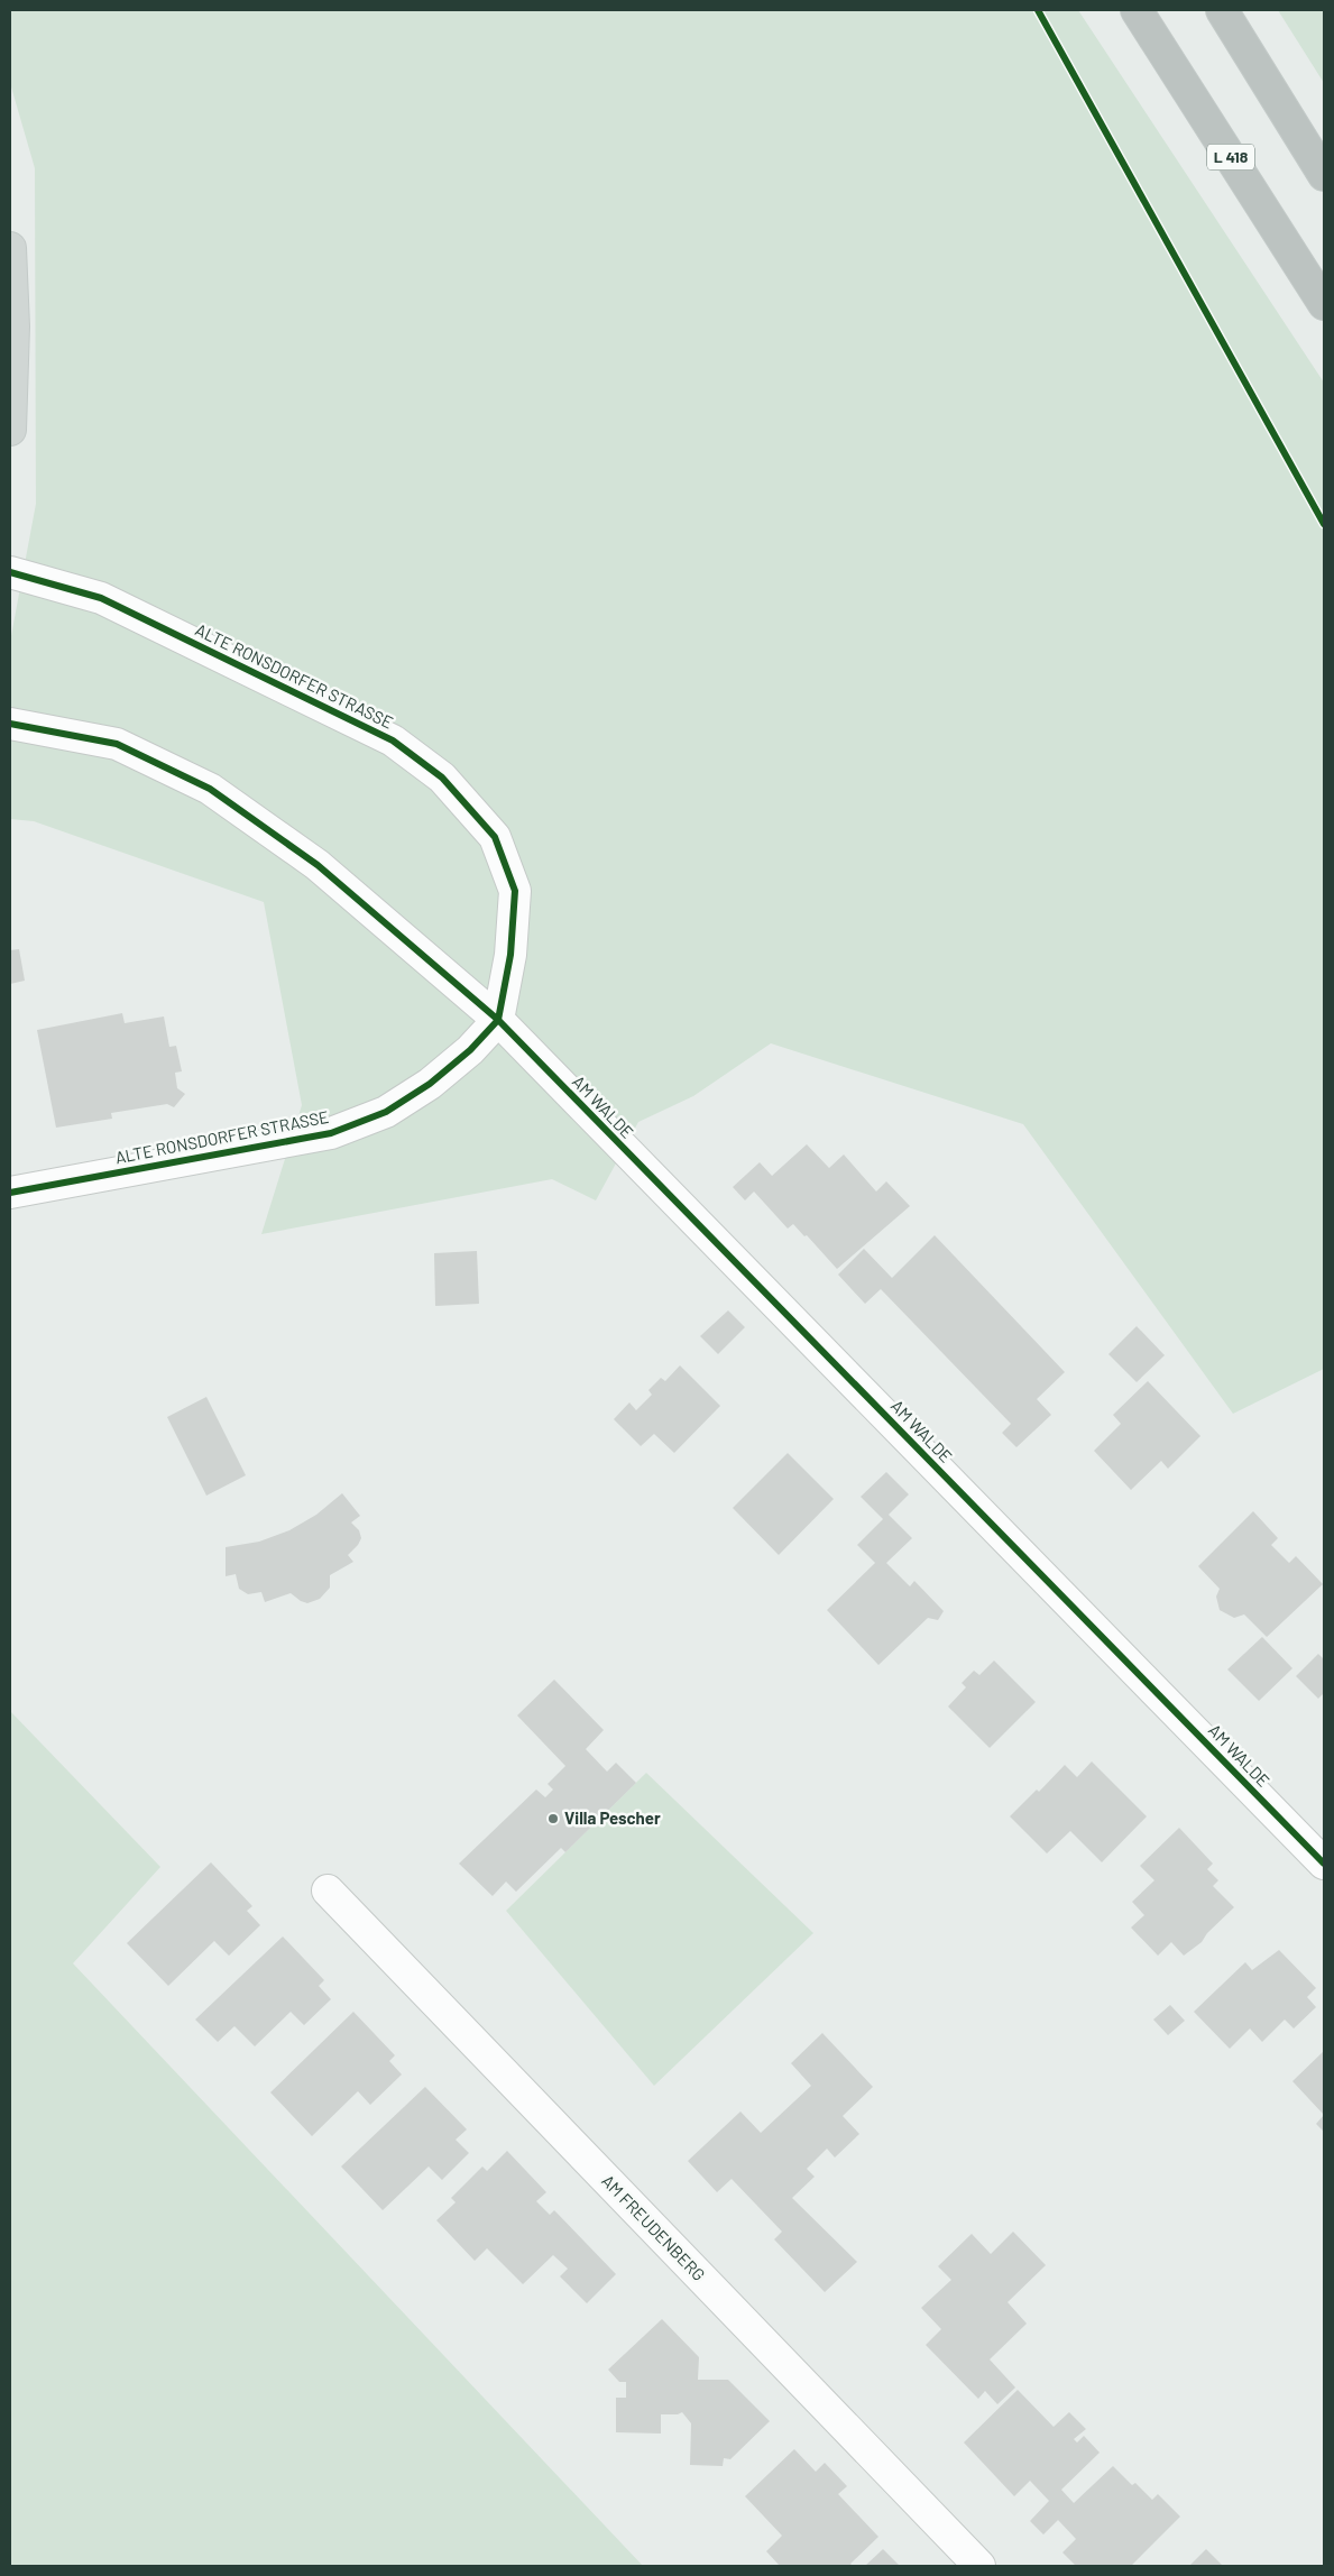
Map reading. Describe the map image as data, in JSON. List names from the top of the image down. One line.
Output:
{"streets":{"highway":["L 418"],"street":["ALTE RONSDORFER STRASSE","AM WALDE","AM FREUDENBERG"]},"crossings":[["ALTE RONSDORFER STRASSE","AM WALDE"]],"places":["Villa Pescher"]}
